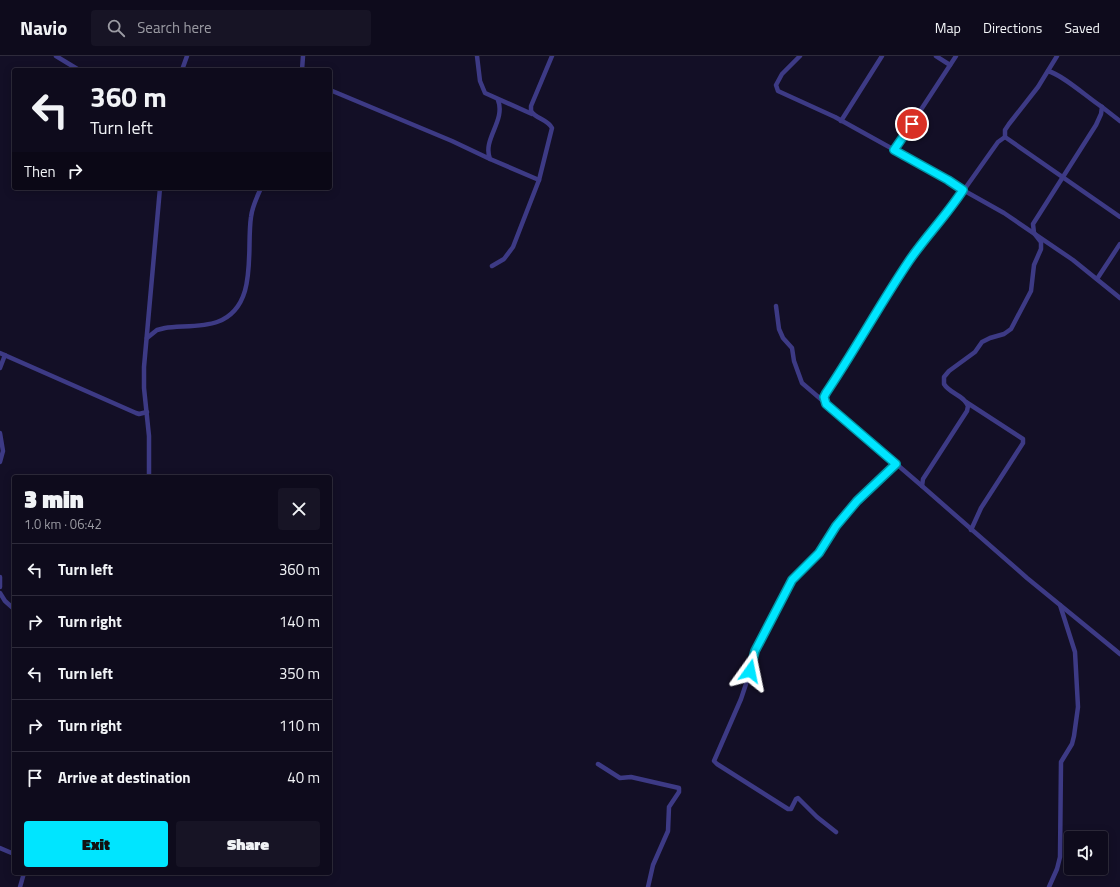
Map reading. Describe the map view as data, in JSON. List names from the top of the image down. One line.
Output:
{"page":{"header":"Navio","search":"Search here","nav":["Map","Directions","Saved"],"turn":["360 m","Turn left"],"then":"Then","heading":["3 min","1.0 km · 06:42"],"list":[{"name":"Turn left","value":"360 m"},{"name":"Turn right","value":"140 m"},{"name":"Turn left","value":"350 m"},{"name":"Turn right","value":"110 m"},{"name":"Arrive at destination","value":"40 m"}],"buttons":["Exit","Share"]}}
